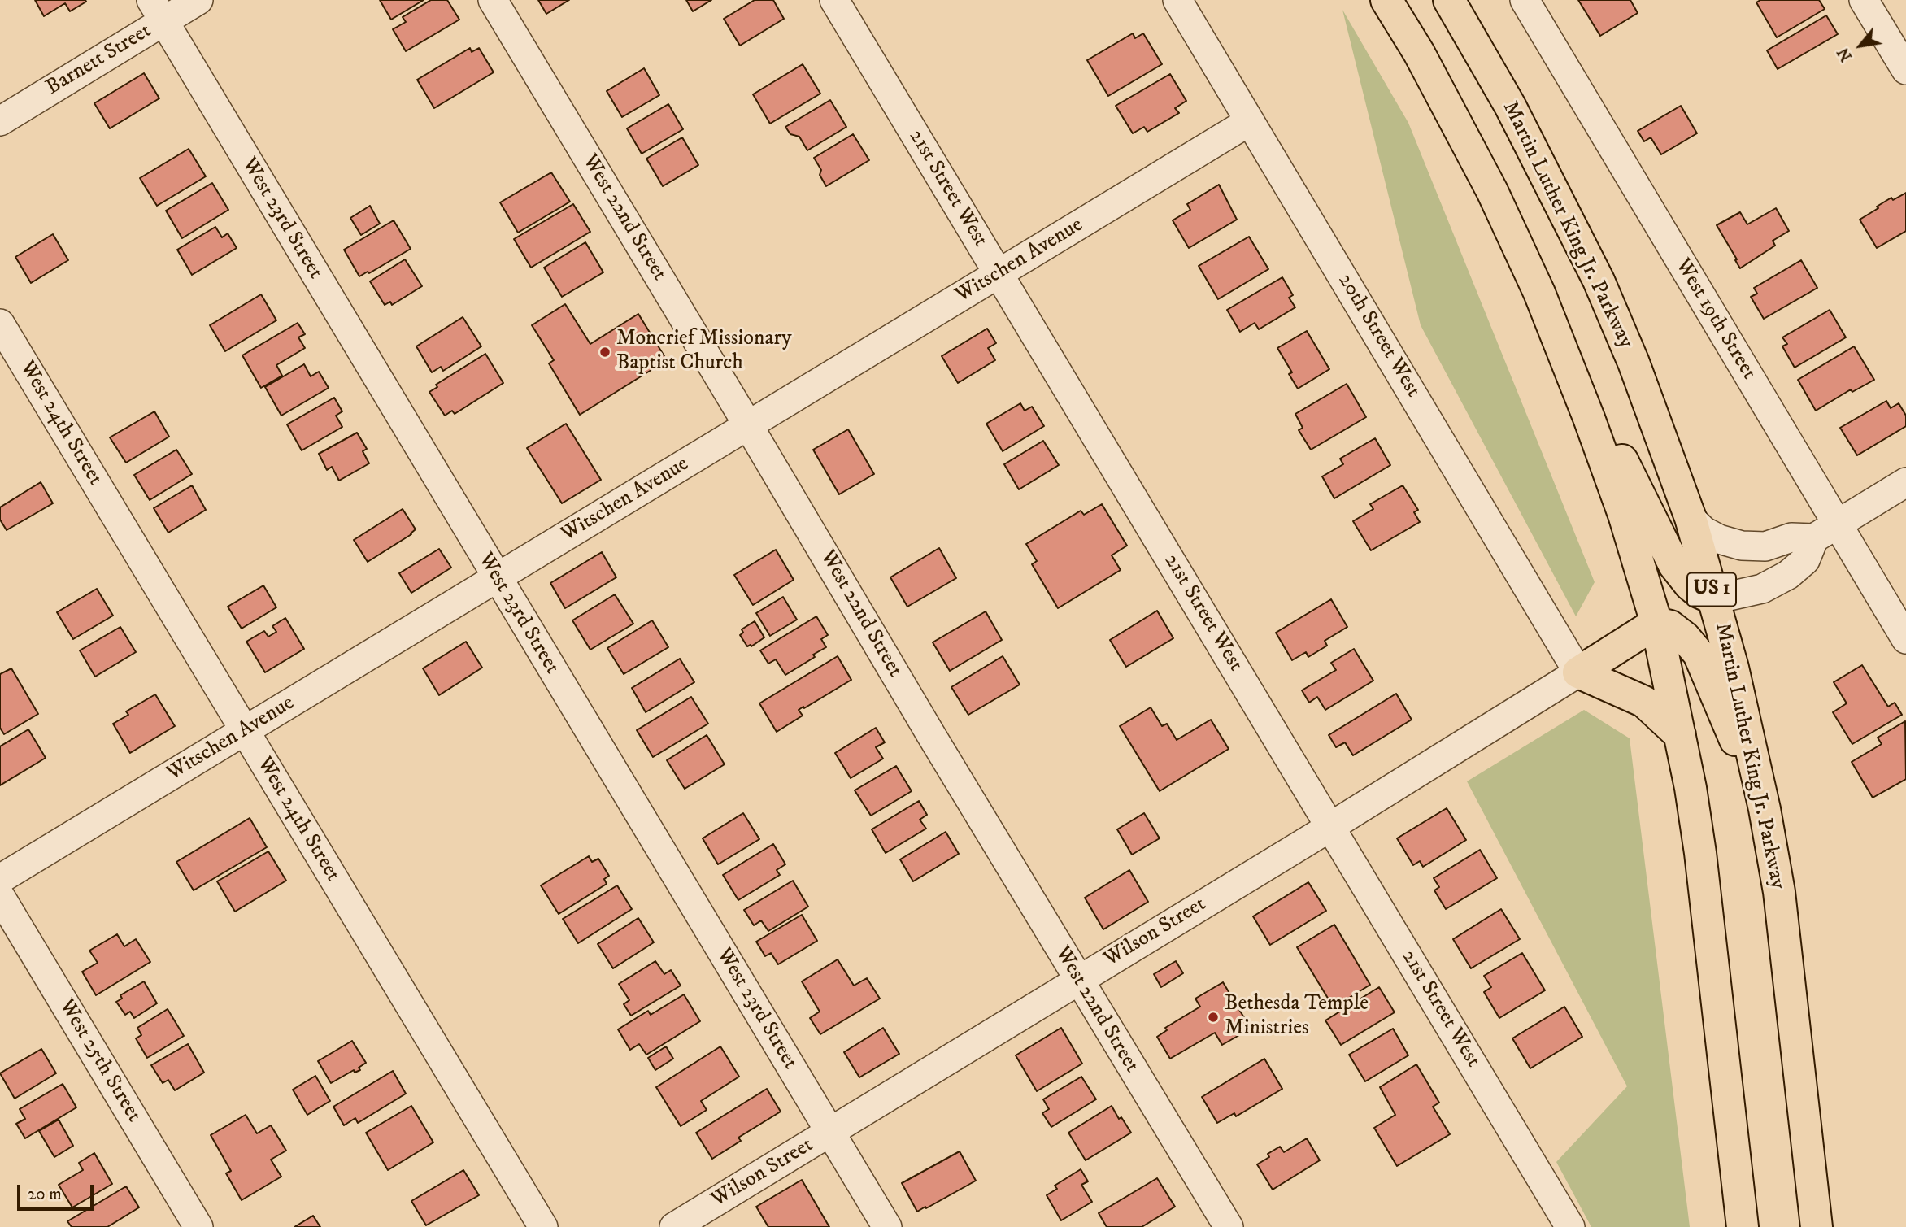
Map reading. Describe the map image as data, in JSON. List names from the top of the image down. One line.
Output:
{"streets":{"highway":["Martin Luther King Jr. Parkway","US 1"],"street":["Barnett Street","21st Street West","West 22nd Street","West 23rd Street","Witschen Avenue","West 19th Street","20th Street West","West 24th Street","Wilson Street","West 25th Street"]},"crossings":[["Barnett Street","West 23rd Street"],["21st Street West","Witschen Avenue"],["21st Street West","Wilson Street"],["West 22nd Street","Witschen Avenue"],["West 22nd Street","Wilson Street"],["West 23rd Street","Witschen Avenue"],["West 23rd Street","Wilson Street"],["Witschen Avenue","20th Street West"],["Witschen Avenue","West 24th Street"],["20th Street West","Wilson Street"]],"places":["Moncrief Missionary Baptist Church","Bethesda Temple Ministries"],"scale_bar":"20 m","north":"bottom left"}
